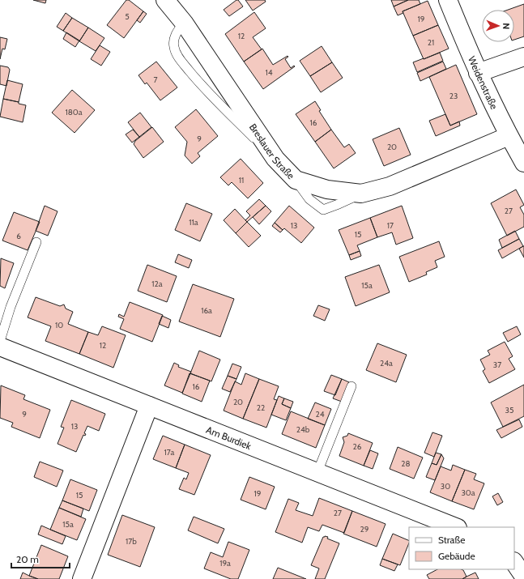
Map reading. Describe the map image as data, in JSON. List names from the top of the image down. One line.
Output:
{"streets":{"street":["Weidenstraße","Breslauer Straße","Am Burdiek"]},"crossings":[["Weidenstraße","Breslauer Straße"]],"house_numbers":["5","19","12","21","14","7","23","180a","16","9","20","11","27","11a","13","17","15","6","12a","15a","16a","10","12","24a","37","16","20","22","35","9","24","13","24b","26","17a","28","30","30a","19","15","27","15a","29","17b","19a"],"legend":["Straße","Gebäude"],"scale_bar":"20 m","north":"right"}
